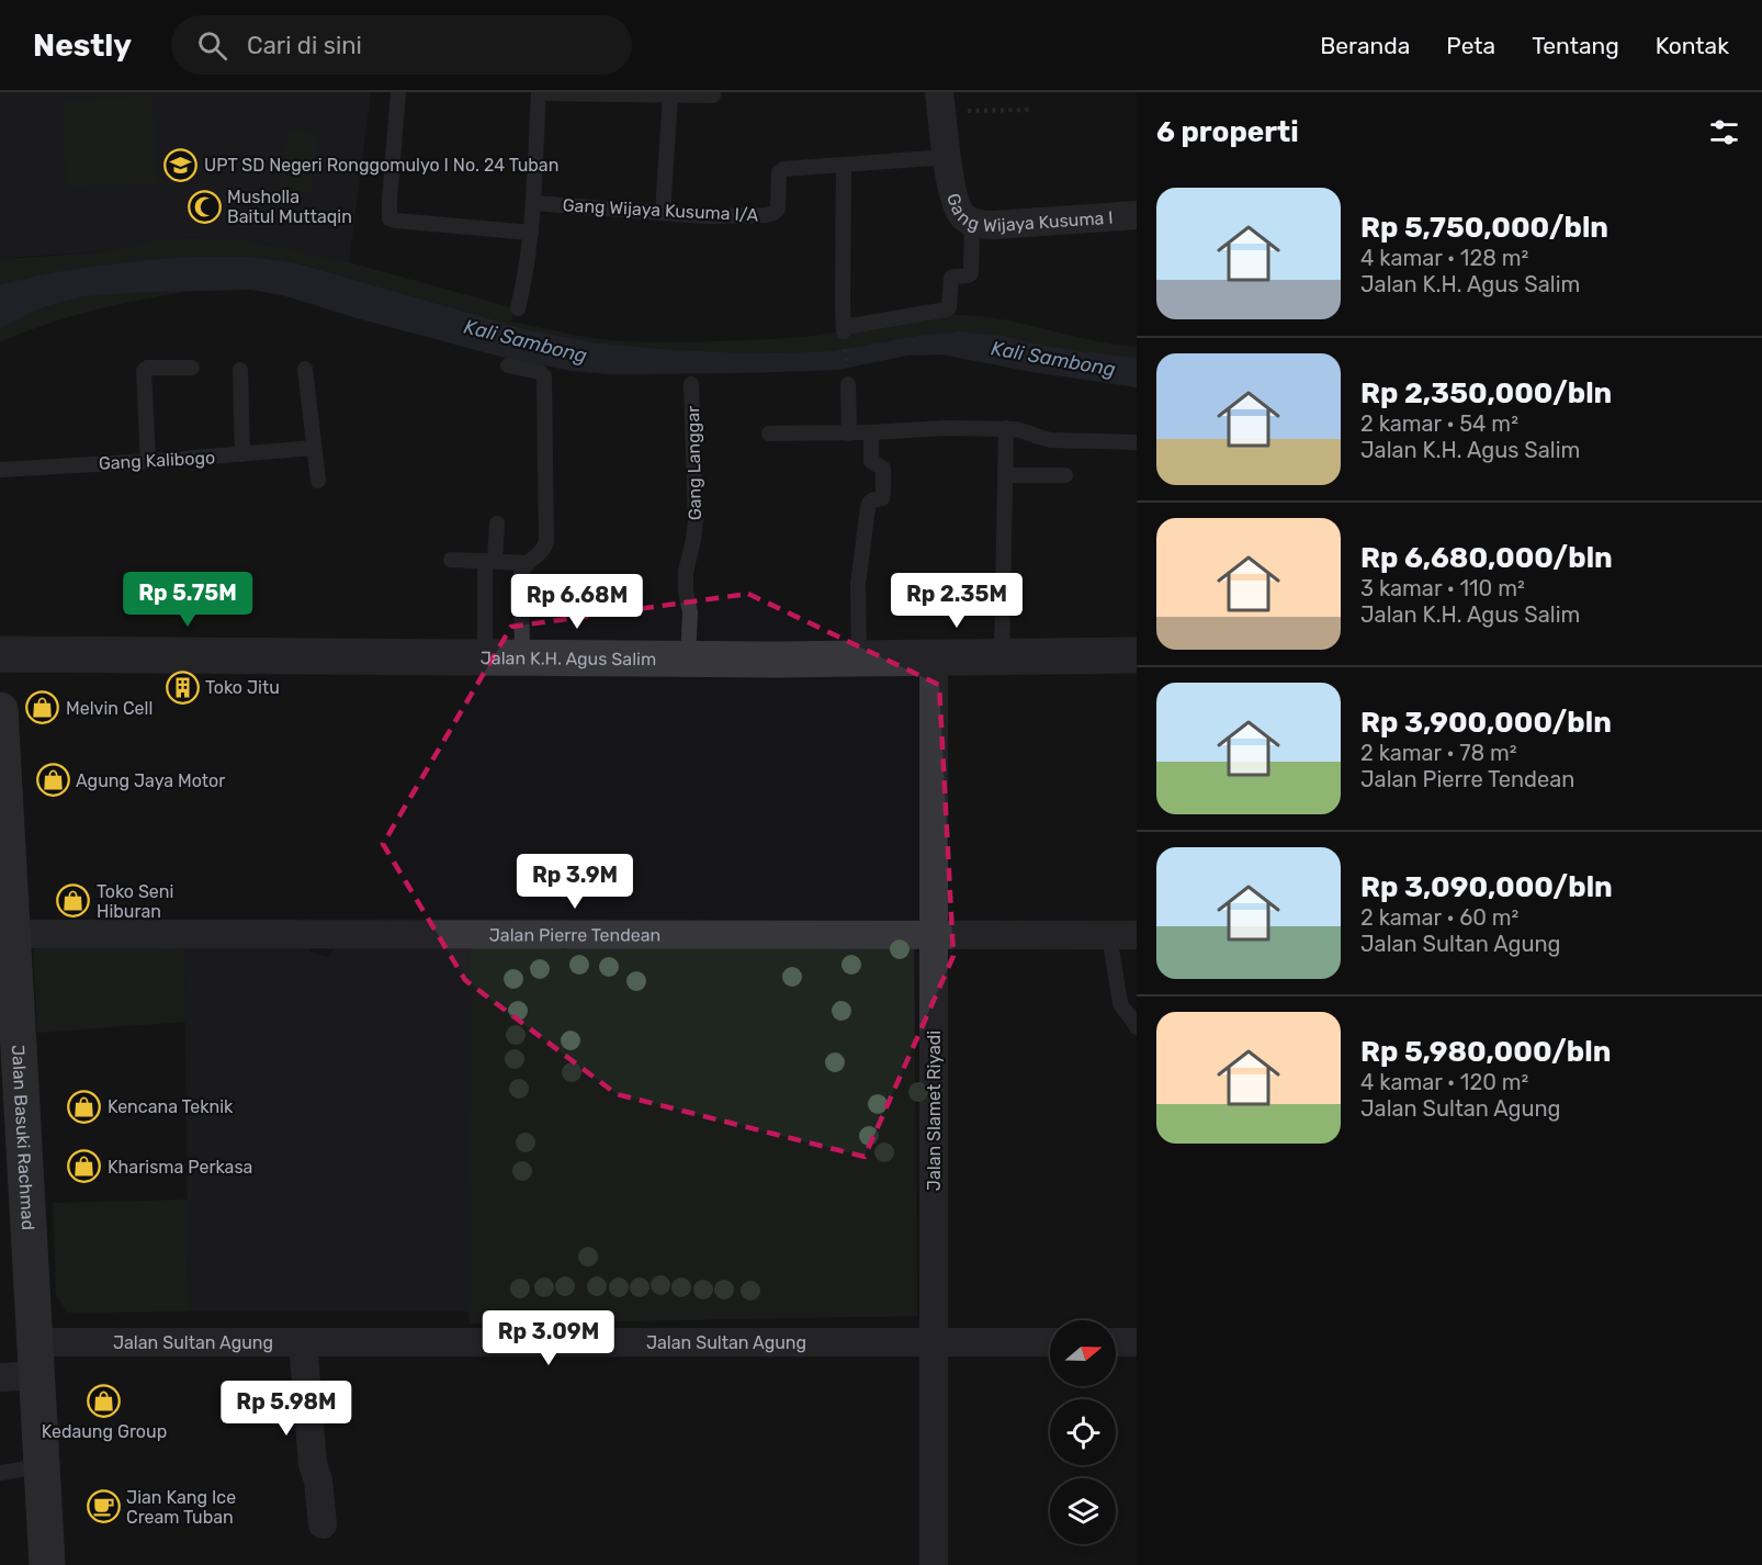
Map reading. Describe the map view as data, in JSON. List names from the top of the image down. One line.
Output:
{"streets":{"main road":["Jalan Basuki Rachmad"],"street":["Gang Wijaya Kusuma I","Jalan K.H. Agus Salim","Jalan Pierre Tendean","Jalan Slamet Riyadi","Jalan Sultan Agung"],"lane":["Gang Wijaya Kusuma I/A","Gang Kalibogo","Gang Langgar"]},"crossings":[["Gang Wijaya Kusuma I","Gang Wijaya Kusuma I/A"],["Gang Langgar","Jalan K.H. Agus Salim"],["Jalan K.H. Agus Salim","Jalan Slamet Riyadi"],["Jalan Pierre Tendean","Jalan Slamet Riyadi"],["Jalan Pierre Tendean","Jalan Basuki Rachmad"],["Jalan Slamet Riyadi","Jalan Sultan Agung"],["Jalan Basuki Rachmad","Jalan Sultan Agung"]],"water":["Kali Sambong"],"places":{"school or university":["UPT SD Negeri Ronggomulyo I No. 24 Tuban"],"mosque":["Musholla Baitul Muttaqin"],"building":["Toko Jitu"],"shop":["Melvin Cell","Agung Jaya Motor","Toko Seni Hiburan","Kencana Teknik","Kharisma Perkasa","Kedaung Group"],"cafe":["Jian Kang Ice Cream Tuban"]},"north":"right","page":{"header":"Nestly","search":"Cari di sini","nav":["Beranda","Peta","Tentang","Kontak"],"heading":"6 properti","list":[{"name":"Rp 5,750,000/bln","note":"4 kamar · 128 m² · Jalan K.H. Agus Salim"},{"name":"Rp 2,350,000/bln","note":"2 kamar · 54 m² · Jalan K.H. Agus Salim"},{"name":"Rp 6,680,000/bln","note":"3 kamar · 110 m² · Jalan K.H. Agus Salim"},{"name":"Rp 3,900,000/bln","note":"2 kamar · 78 m² · Jalan Pierre Tendean"},{"name":"Rp 3,090,000/bln","note":"2 kamar · 60 m² · Jalan Sultan Agung"},{"name":"Rp 5,980,000/bln","note":"4 kamar · 120 m² · Jalan Sultan Agung"}],"price":["Rp 5.75M","Rp 2.35M","Rp 6.68M","Rp 3.9M","Rp 3.09M","Rp 5.98M"]}}
